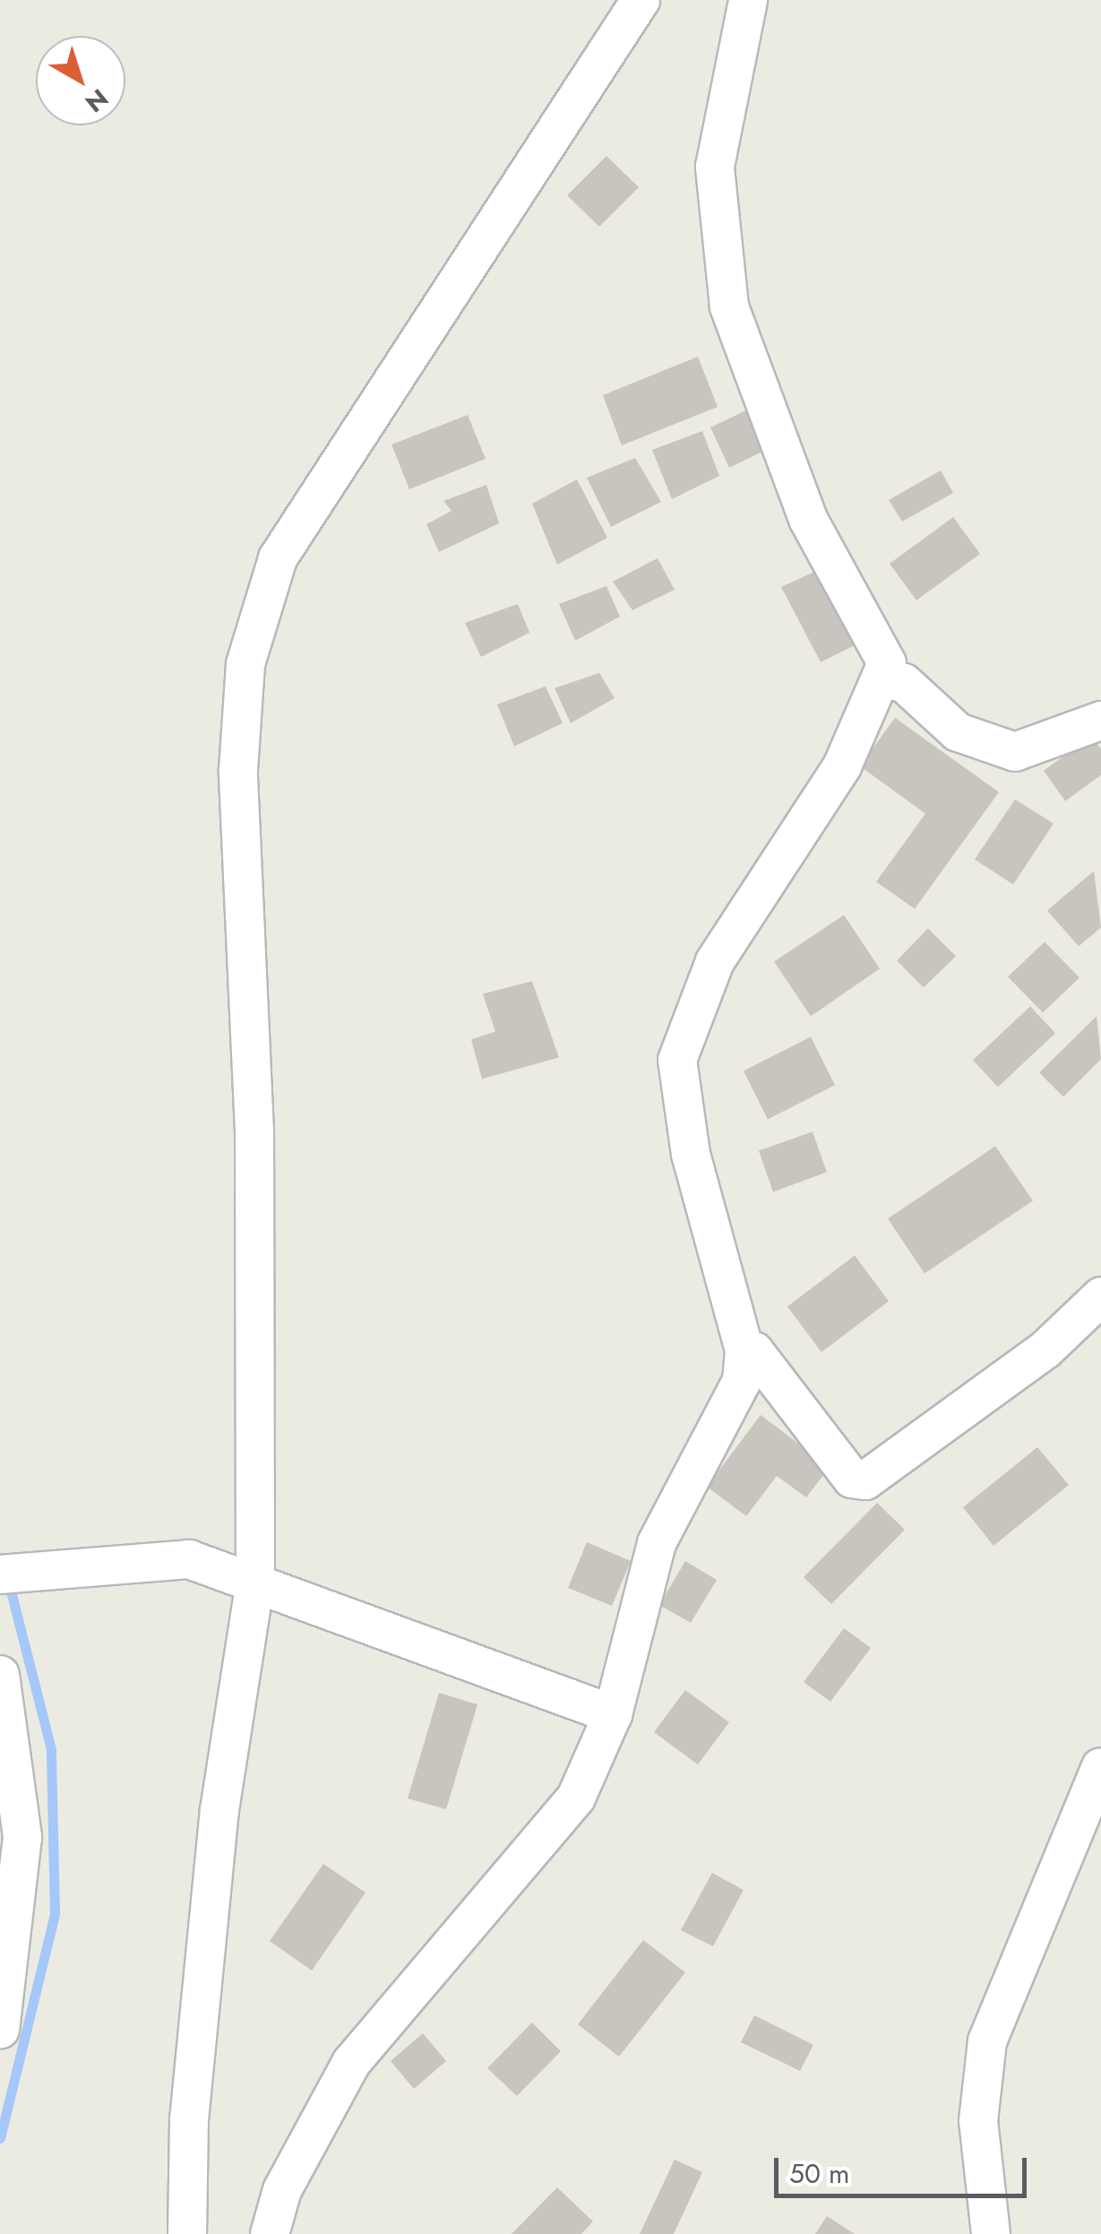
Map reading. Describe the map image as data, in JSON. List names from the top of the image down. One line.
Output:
{"scale_bar":"50 m","north":"bottom right"}
